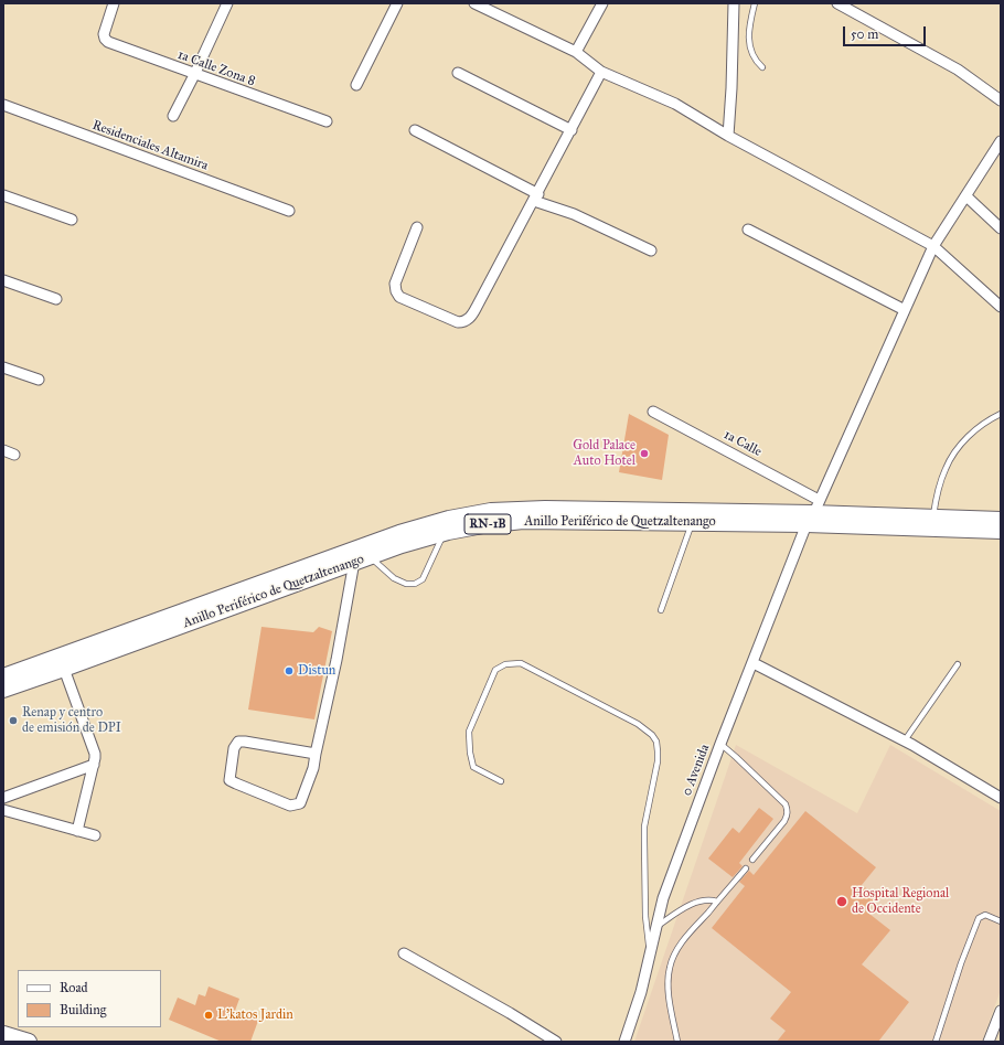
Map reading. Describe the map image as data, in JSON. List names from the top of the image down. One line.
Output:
{"streets":{"main road":["Anillo Periférico de Quetzaltenango","RN-1B"],"street":["1a Calle Zona 8","Residenciales Altamira","1a Calle","0 Avenida"]},"crossings":[["1a Calle","Anillo Periférico de Quetzaltenango"],["1a Calle","0 Avenida"],["Anillo Periférico de Quetzaltenango","0 Avenida"]],"places":["Gold Palace Auto Hotel","Distun","Renap y centro de emisión de DPI","Hospital Regional de Occidente","L'katos Jardin"],"legend":["Road","Building"],"scale_bar":"50 m"}
